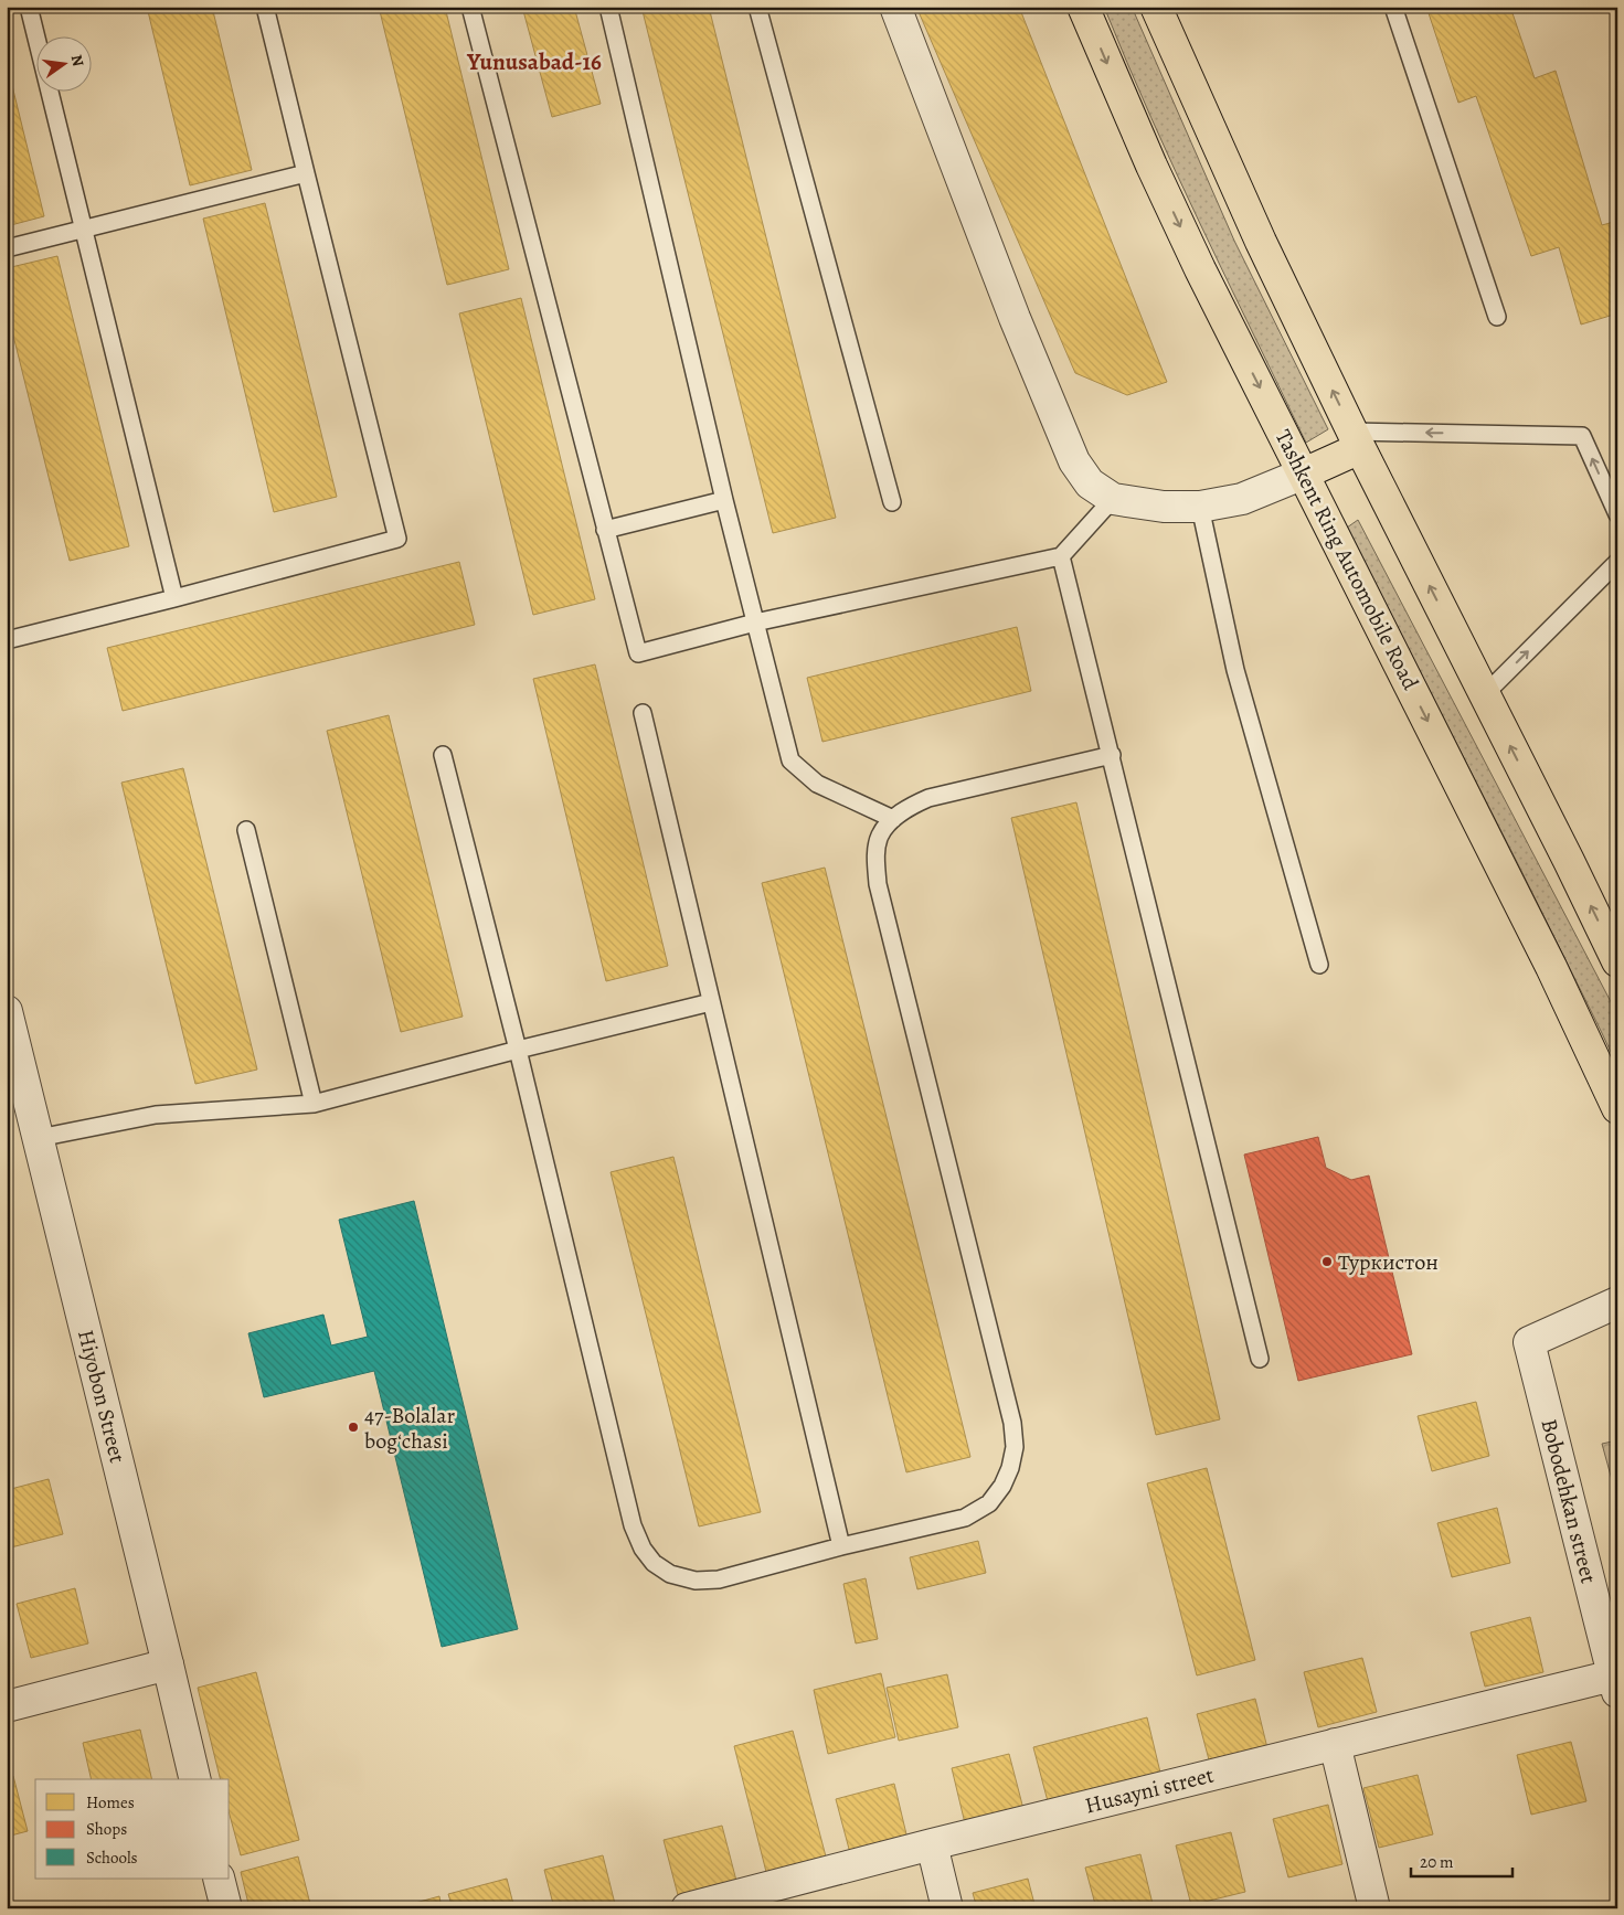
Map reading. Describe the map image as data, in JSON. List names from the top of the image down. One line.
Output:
{"streets":{"highway":["Tashkent Ring Automobile Road"],"street":["Hiyobon Street","Bobodehkan street","Husayni street"]},"crossings":[["Bobodehkan street","Husayni street"]],"districts":["Yunusabad-16"],"places":["Туркистон","47-Bolalar bogʻchasi"],"legend":["Homes","Shops","Schools"],"scale_bar":"20 m","north":"right"}
